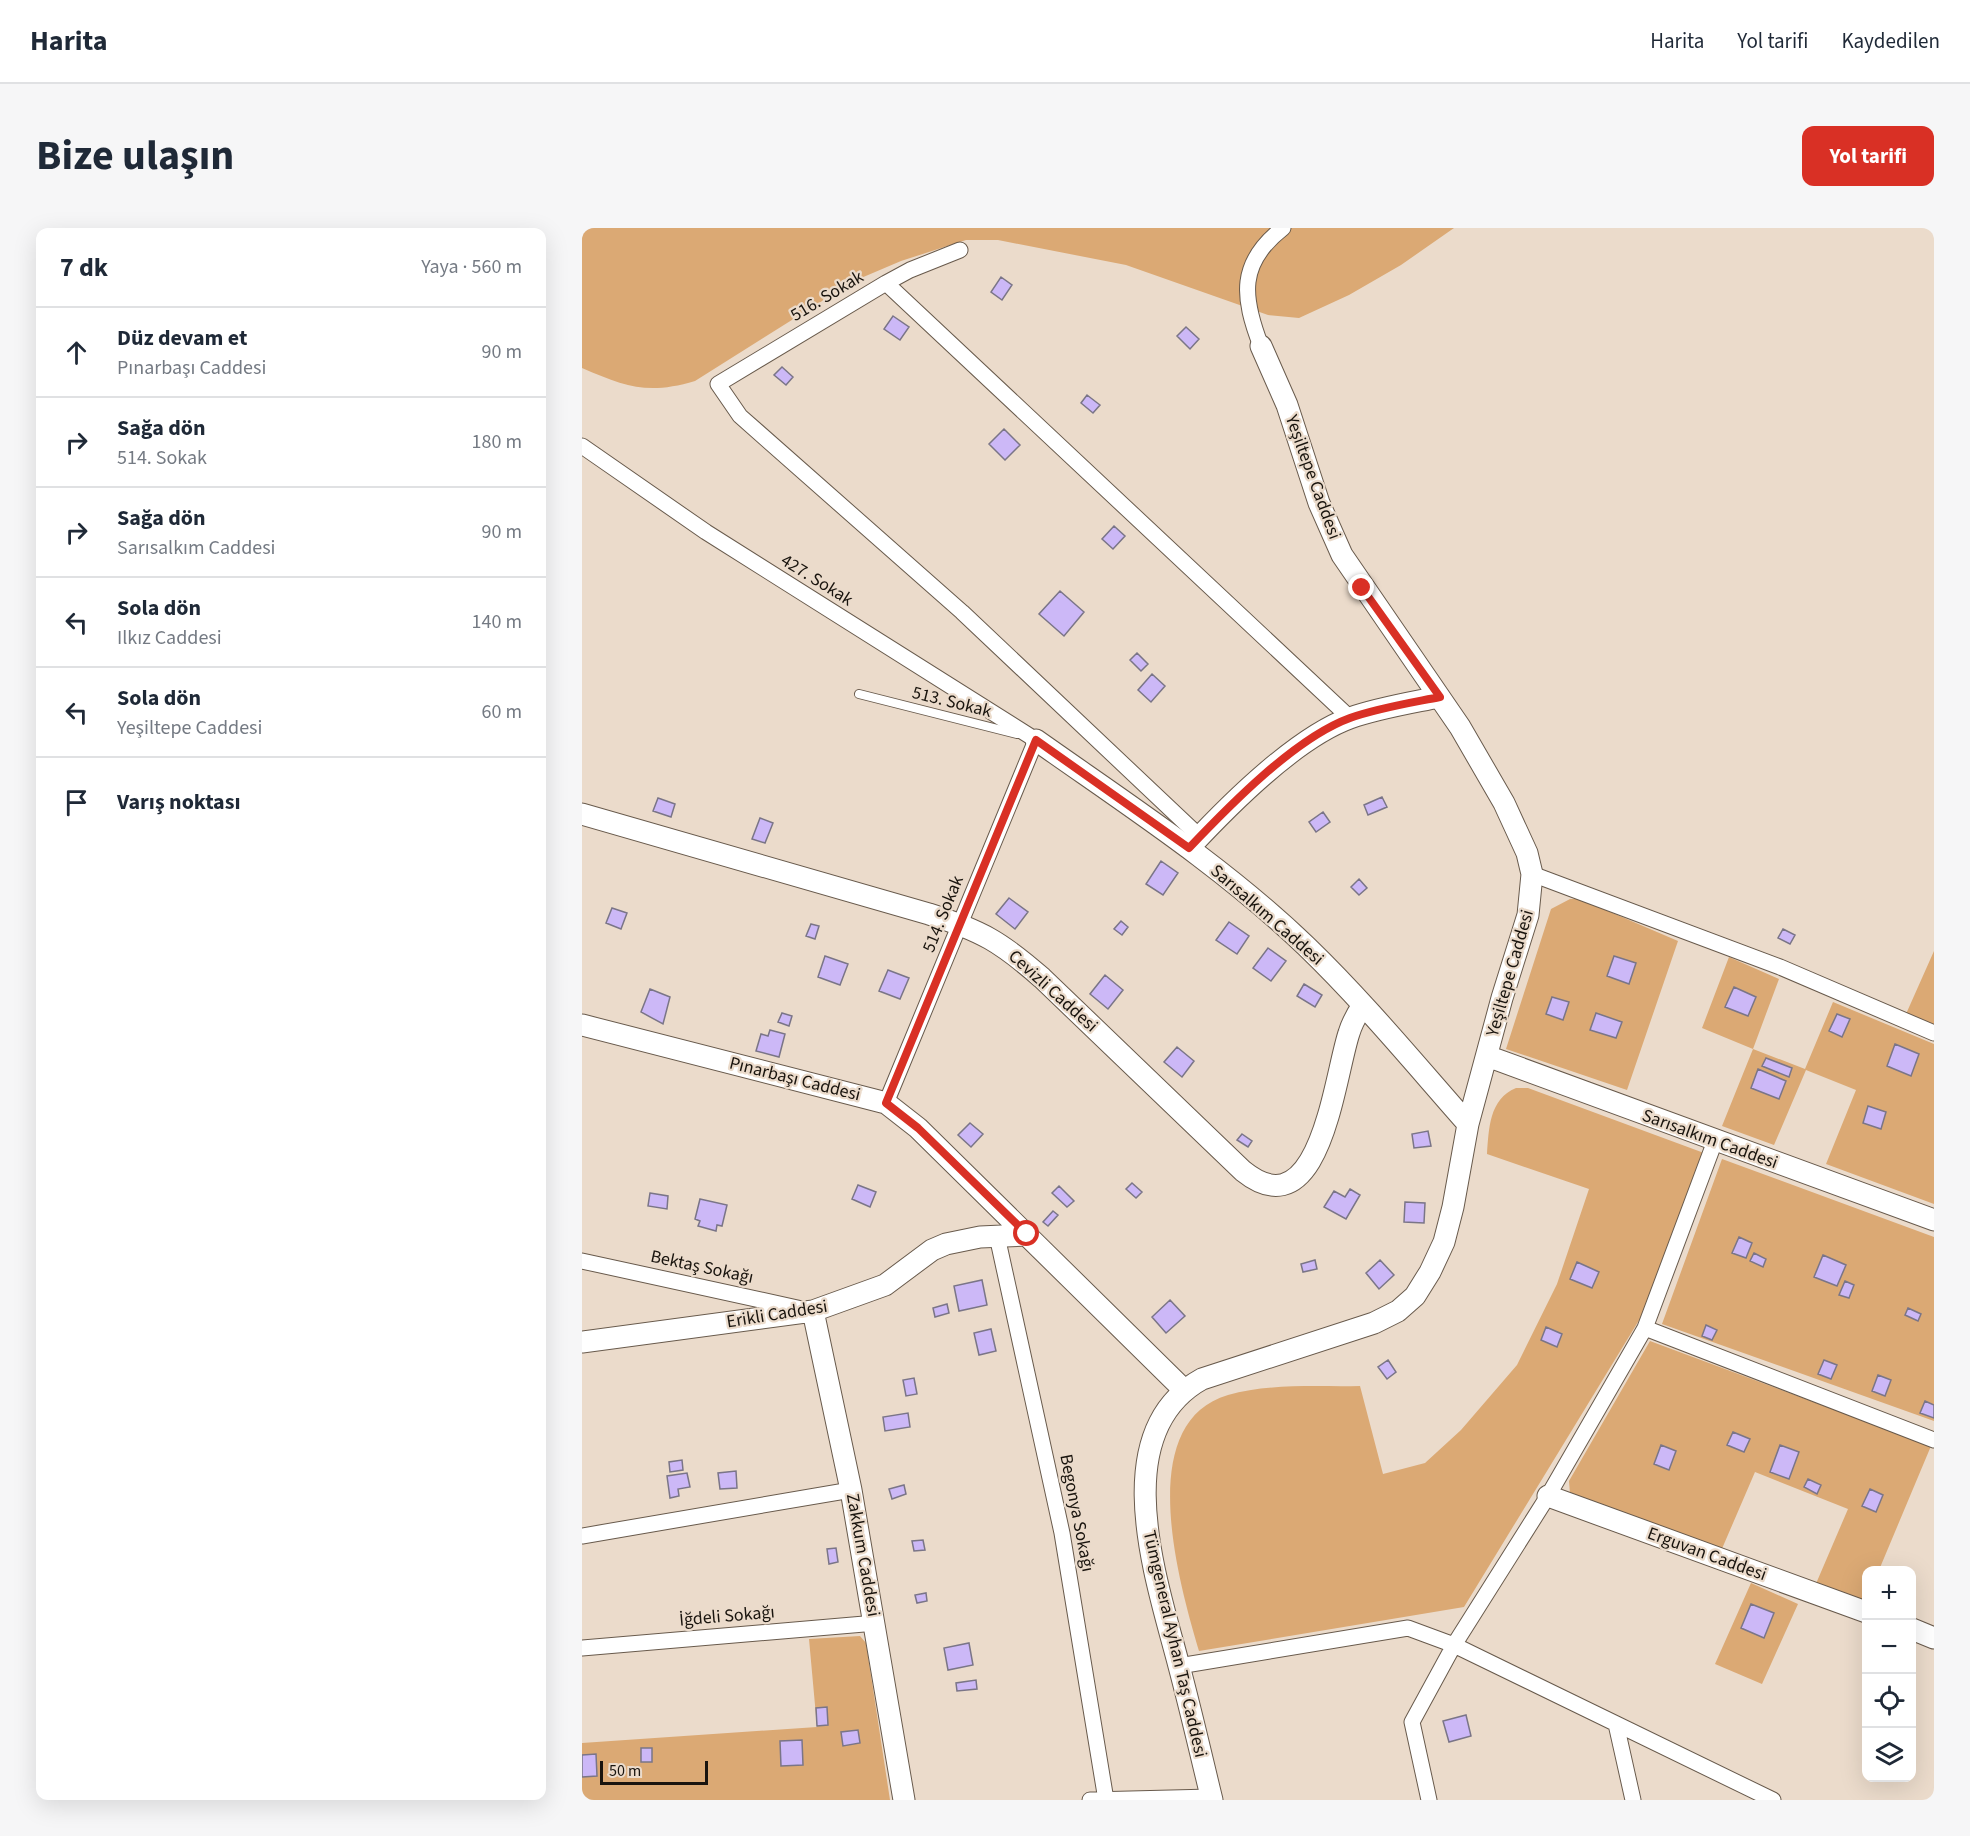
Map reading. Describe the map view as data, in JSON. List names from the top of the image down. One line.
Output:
{"streets":{"street":["516. Sokak","Yeşiltepe Caddesi","427. Sokak","514. Sokak","Sarısalkım Caddesi","Cevizli Caddesi","Pınarbaşı Caddesi","Bektaş Sokağı","Erikli Caddesi","Begonya Sokağı","Erguvan Caddesi","Zakkum Caddesi","İğdeli Sokağı","Tümgeneral Ayhan Taş Caddesi"],"lane":["513. Sokak"]},"crossings":[["516. Sokak","Sarısalkım Caddesi"],["Yeşiltepe Caddesi","Sarısalkım Caddesi"],["Yeşiltepe Caddesi","Pınarbaşı Caddesi"],["Yeşiltepe Caddesi","Tümgeneral Ayhan Taş Caddesi"],["427. Sokak","513. Sokak"],["427. Sokak","514. Sokak"],["427. Sokak","Sarısalkım Caddesi"],["513. Sokak","514. Sokak"],["513. Sokak","Sarısalkım Caddesi"],["514. Sokak","Sarısalkım Caddesi"],["514. Sokak","Cevizli Caddesi"],["514. Sokak","Pınarbaşı Caddesi"],["Sarısalkım Caddesi","Cevizli Caddesi"],["Pınarbaşı Caddesi","Erikli Caddesi"],["Pınarbaşı Caddesi","Tümgeneral Ayhan Taş Caddesi"],["Bektaş Sokağı","Erikli Caddesi"],["Bektaş Sokağı","Zakkum Caddesi"],["Erikli Caddesi","Begonya Sokağı"],["Erikli Caddesi","Zakkum Caddesi"],["Zakkum Caddesi","İğdeli Sokağı"]],"scale_bar":"50 m","page":{"header":"Harita","nav":["Harita","Yol tarifi","Kaydedilen"],"title":"Bize ulaşın","buttons":"Yol tarifi","heading":["7 dk","Yaya · 560 m"],"list":[["Düz devam et","Pınarbaşı Caddesi","90 m"],["Sağa dön","514. Sokak","180 m"],["Sağa dön","Sarısalkım Caddesi","90 m"],["Sola dön","Ilkız Caddesi","140 m"],["Sola dön","Yeşiltepe Caddesi","60 m"],"Varış noktası"],"map_buttons":["+","−"],"scale":"50 m"}}
